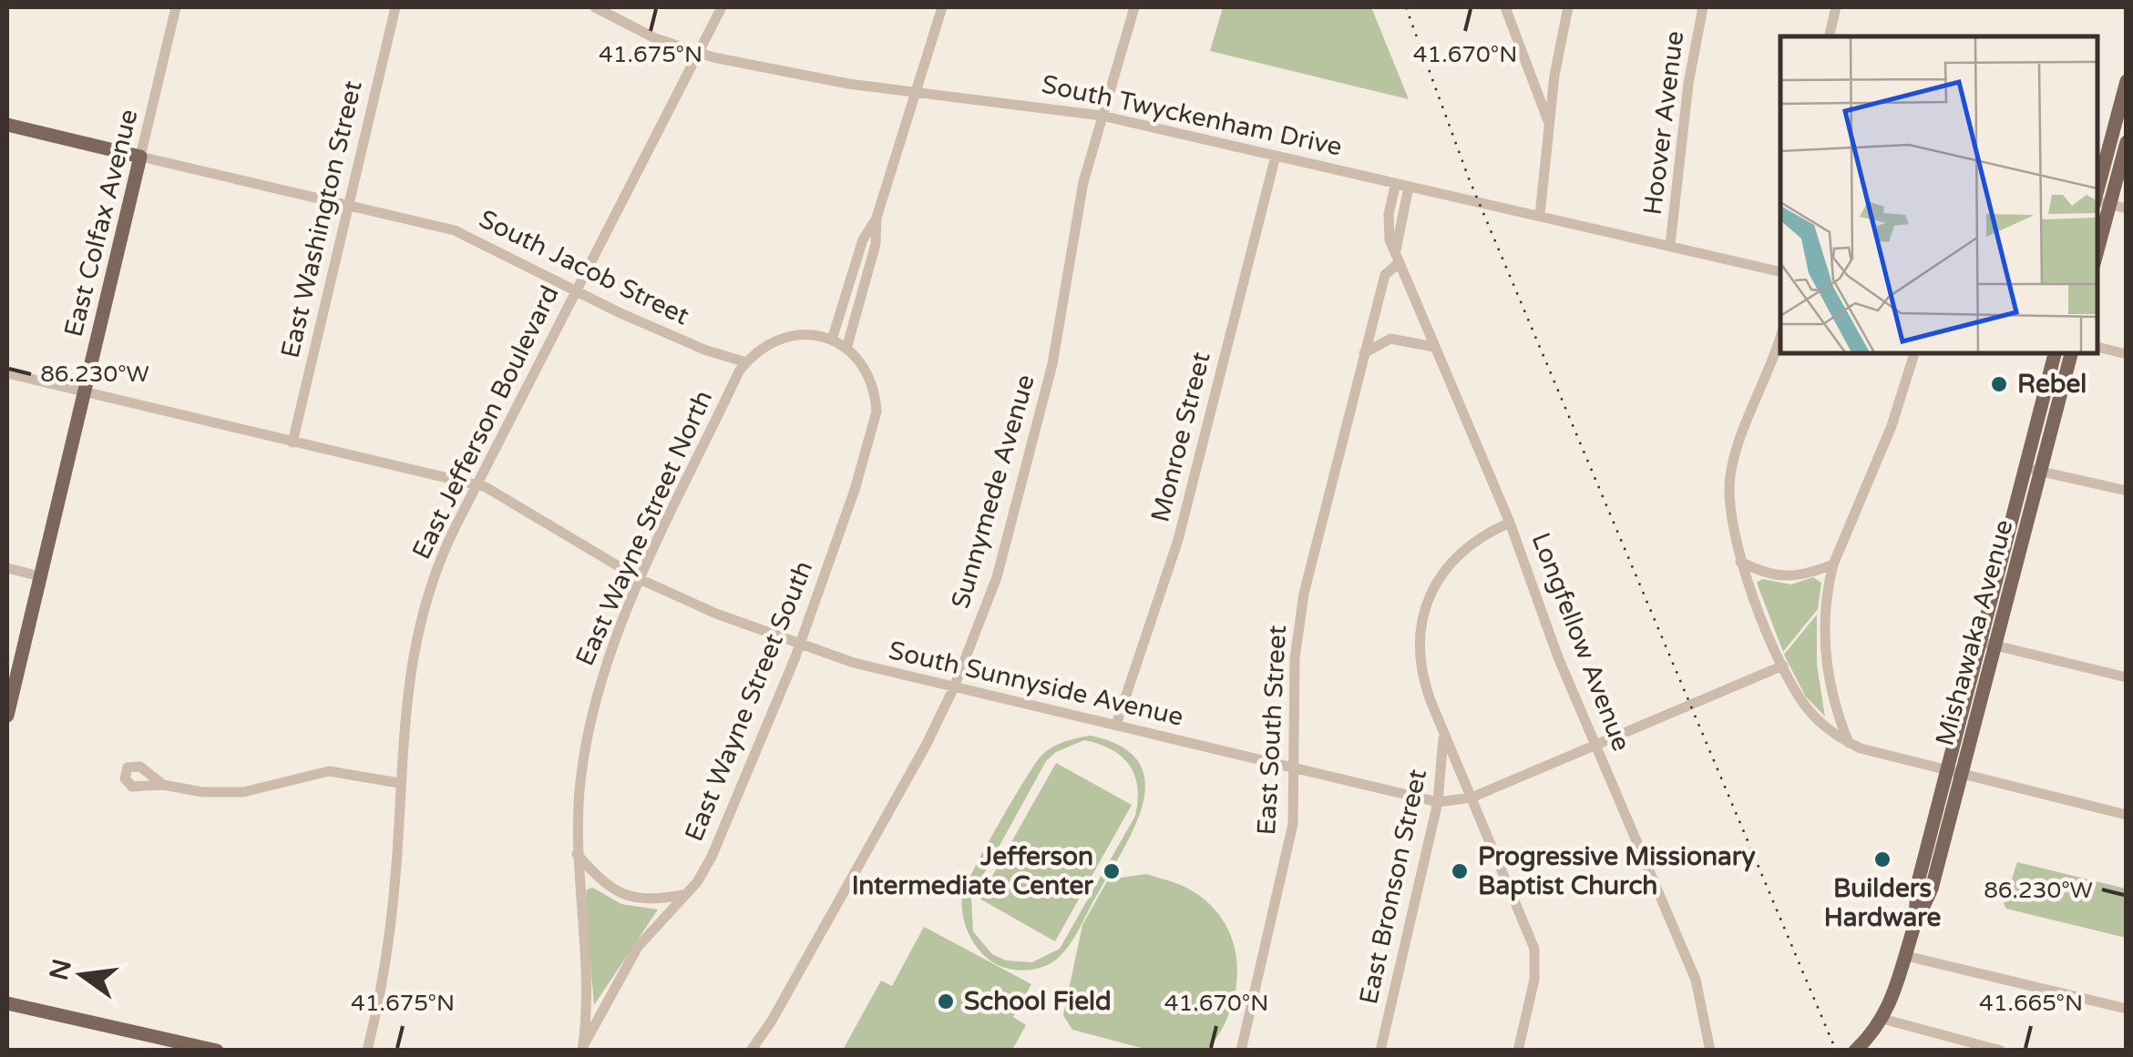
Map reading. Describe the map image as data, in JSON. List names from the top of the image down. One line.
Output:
{"streets":{"main road":["East Colfax Avenue","Mishawaka Avenue"],"street":["South Twyckenham Drive","Hoover Avenue","East Washington Street","South Jacob Street","East Jefferson Boulevard","Monroe Street","Sunnymede Avenue","East Wayne Street North","Longfellow Avenue","South Sunnyside Avenue","East Wayne Street South","East South Street","East Bronson Street"]},"crossings":[["South Twyckenham Drive","Hoover Avenue"],["South Twyckenham Drive","East Jefferson Boulevard"],["South Twyckenham Drive","Monroe Street"],["South Twyckenham Drive","Sunnymede Avenue"],["South Twyckenham Drive","Longfellow Avenue"],["East Washington Street","South Jacob Street"],["East Washington Street","South Sunnyside Avenue"],["East Colfax Avenue","South Jacob Street"],["East Colfax Avenue","South Sunnyside Avenue"],["South Jacob Street","East Jefferson Boulevard"],["South Jacob Street","East Wayne Street North"],["East Jefferson Boulevard","South Sunnyside Avenue"],["Monroe Street","South Sunnyside Avenue"],["Sunnymede Avenue","South Sunnyside Avenue"],["East Wayne Street North","South Sunnyside Avenue"],["East Wayne Street North","East Wayne Street South"],["Longfellow Avenue","South Sunnyside Avenue"],["Longfellow Avenue","East South Street"],["South Sunnyside Avenue","East Wayne Street South"],["South Sunnyside Avenue","East South Street"],["South Sunnyside Avenue","East Bronson Street"]],"places":["Rebel","Builders Hardware","Jefferson Intermediate Center","Progressive Missionary Baptist Church","School Field"],"north":"left","coordinates":["41.675°N","41.670°N","86.230°W","41.665°N"]}
